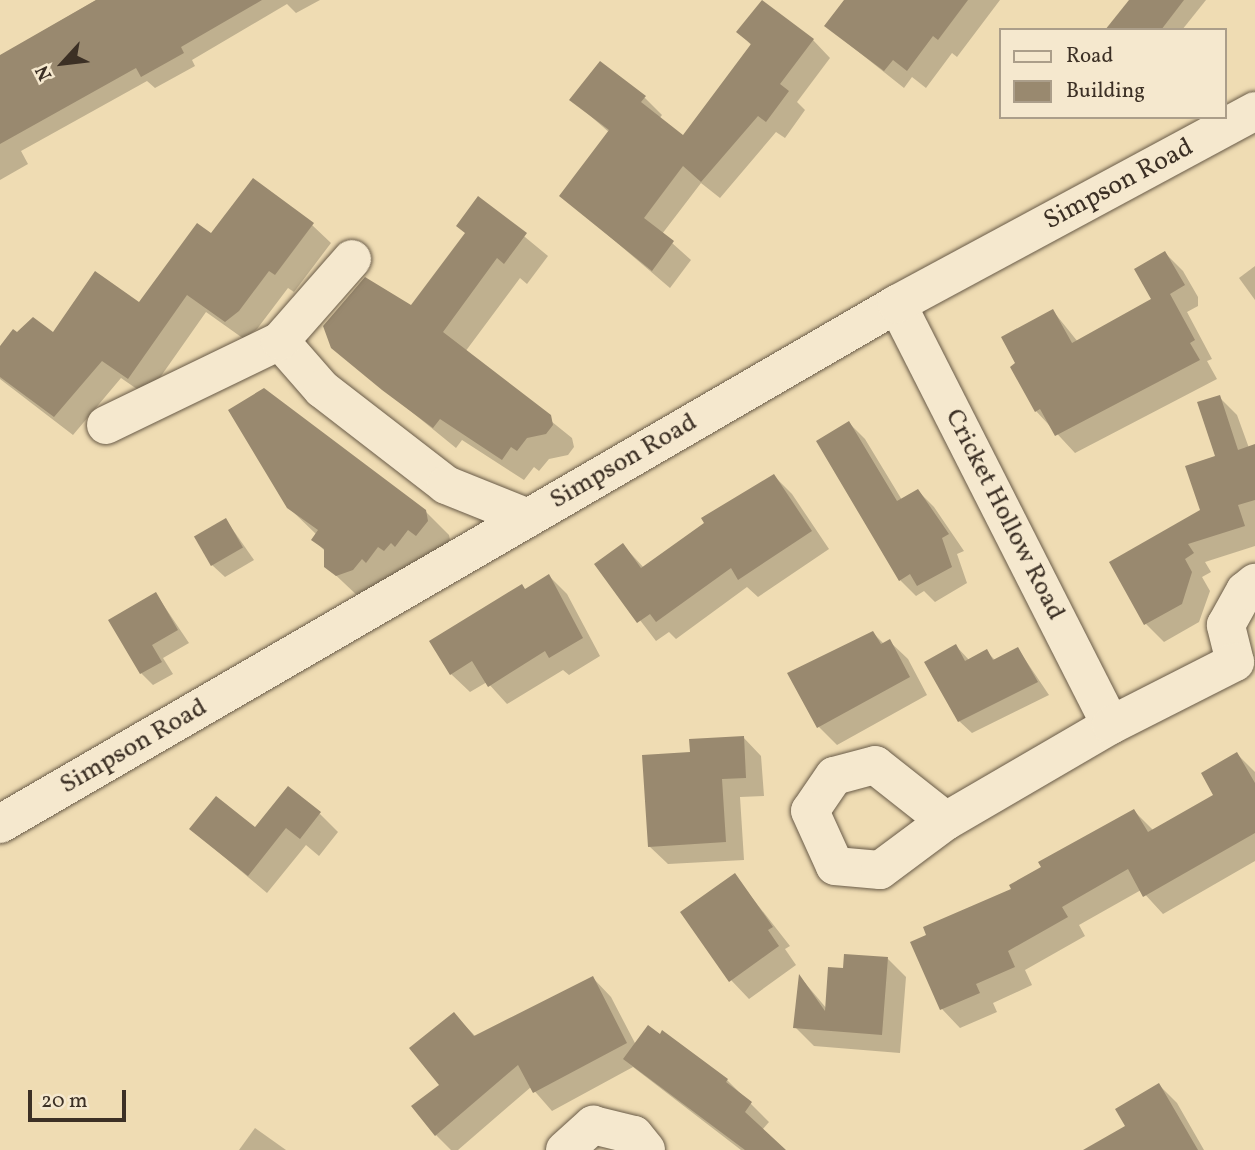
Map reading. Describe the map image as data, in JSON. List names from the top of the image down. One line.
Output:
{"streets":{"street":["Simpson Road","Cricket Hollow Road"]},"crossings":[["Simpson Road","Cricket Hollow Road"]],"legend":["Road","Building"],"scale_bar":"20 m","north":"bottom left"}
